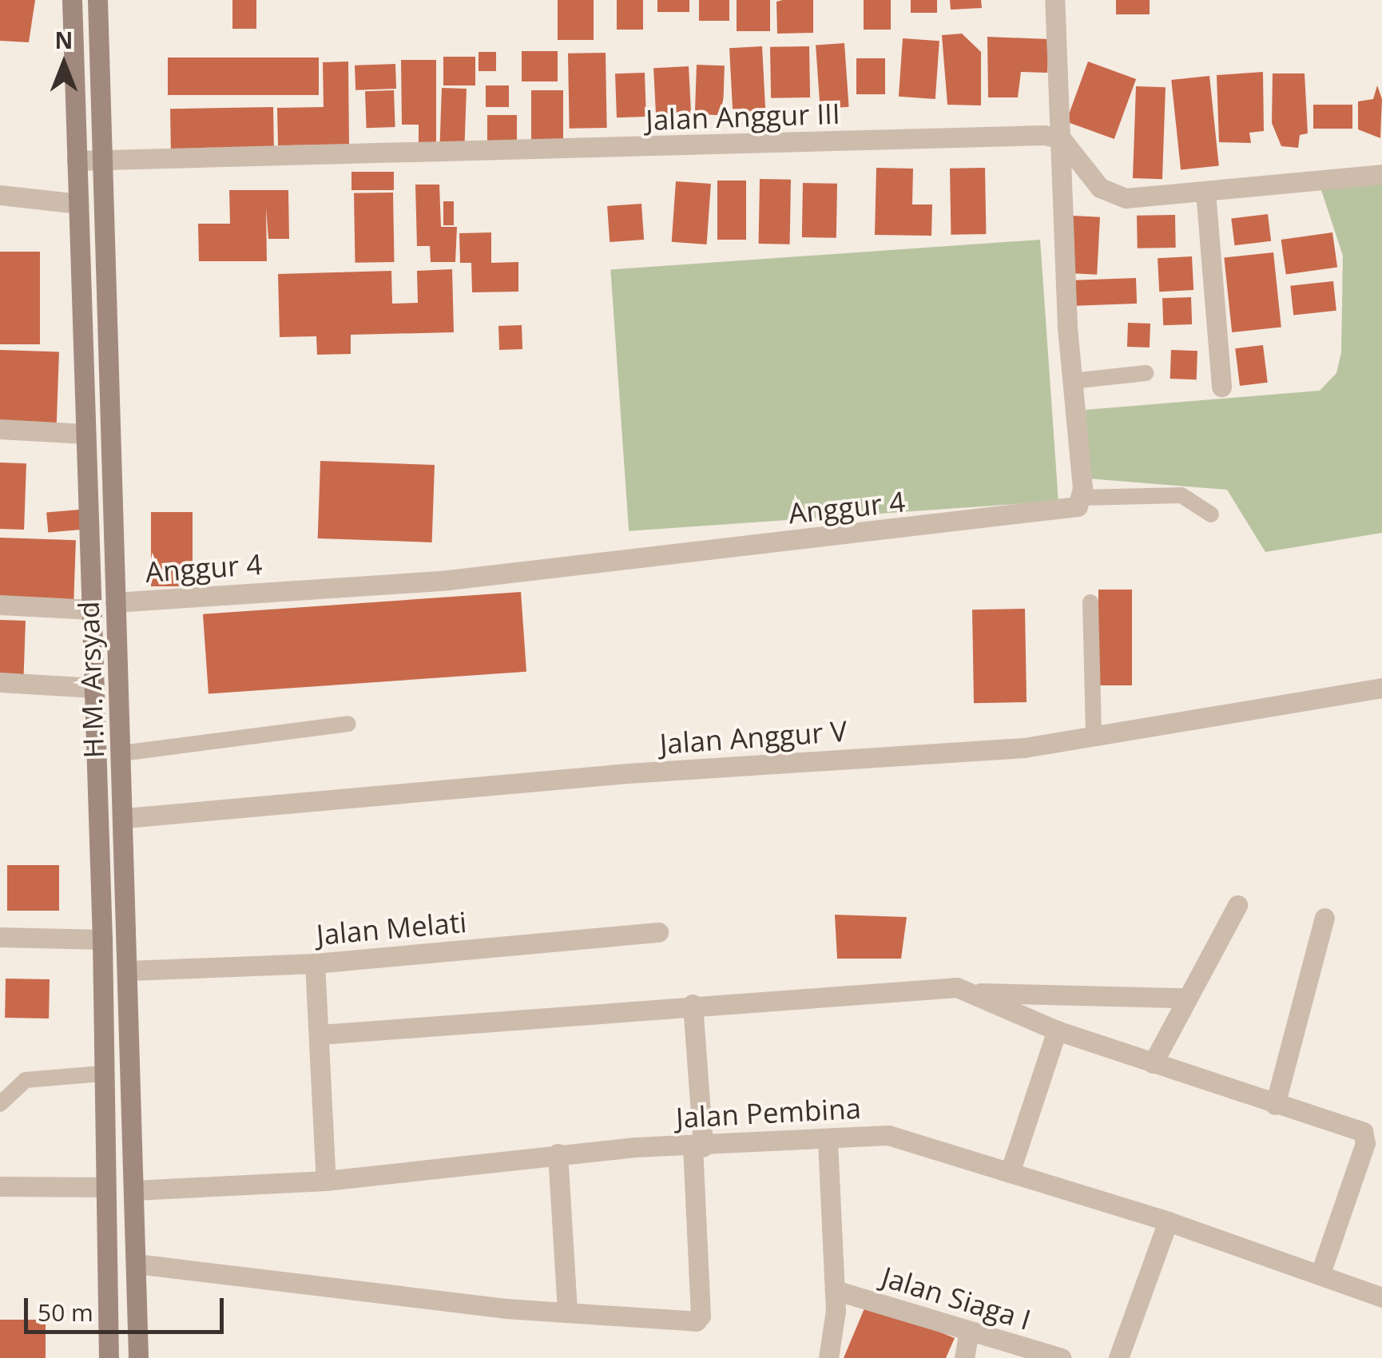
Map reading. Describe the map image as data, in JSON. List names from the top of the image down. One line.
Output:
{"streets":{"street":["Jalan Anggur III","Anggur 4","H.M. Arsyad","Jalan Anggur V","Jalan Melati","Jalan Pembina","Jalan Siaga I"]},"crossings":[["Jalan Anggur III","H.M. Arsyad"],["Anggur 4","H.M. Arsyad"],["H.M. Arsyad","Jalan Anggur V"],["H.M. Arsyad","Jalan Melati"],["H.M. Arsyad","Jalan Pembina"]],"scale_bar":"50 m","north":"top"}
